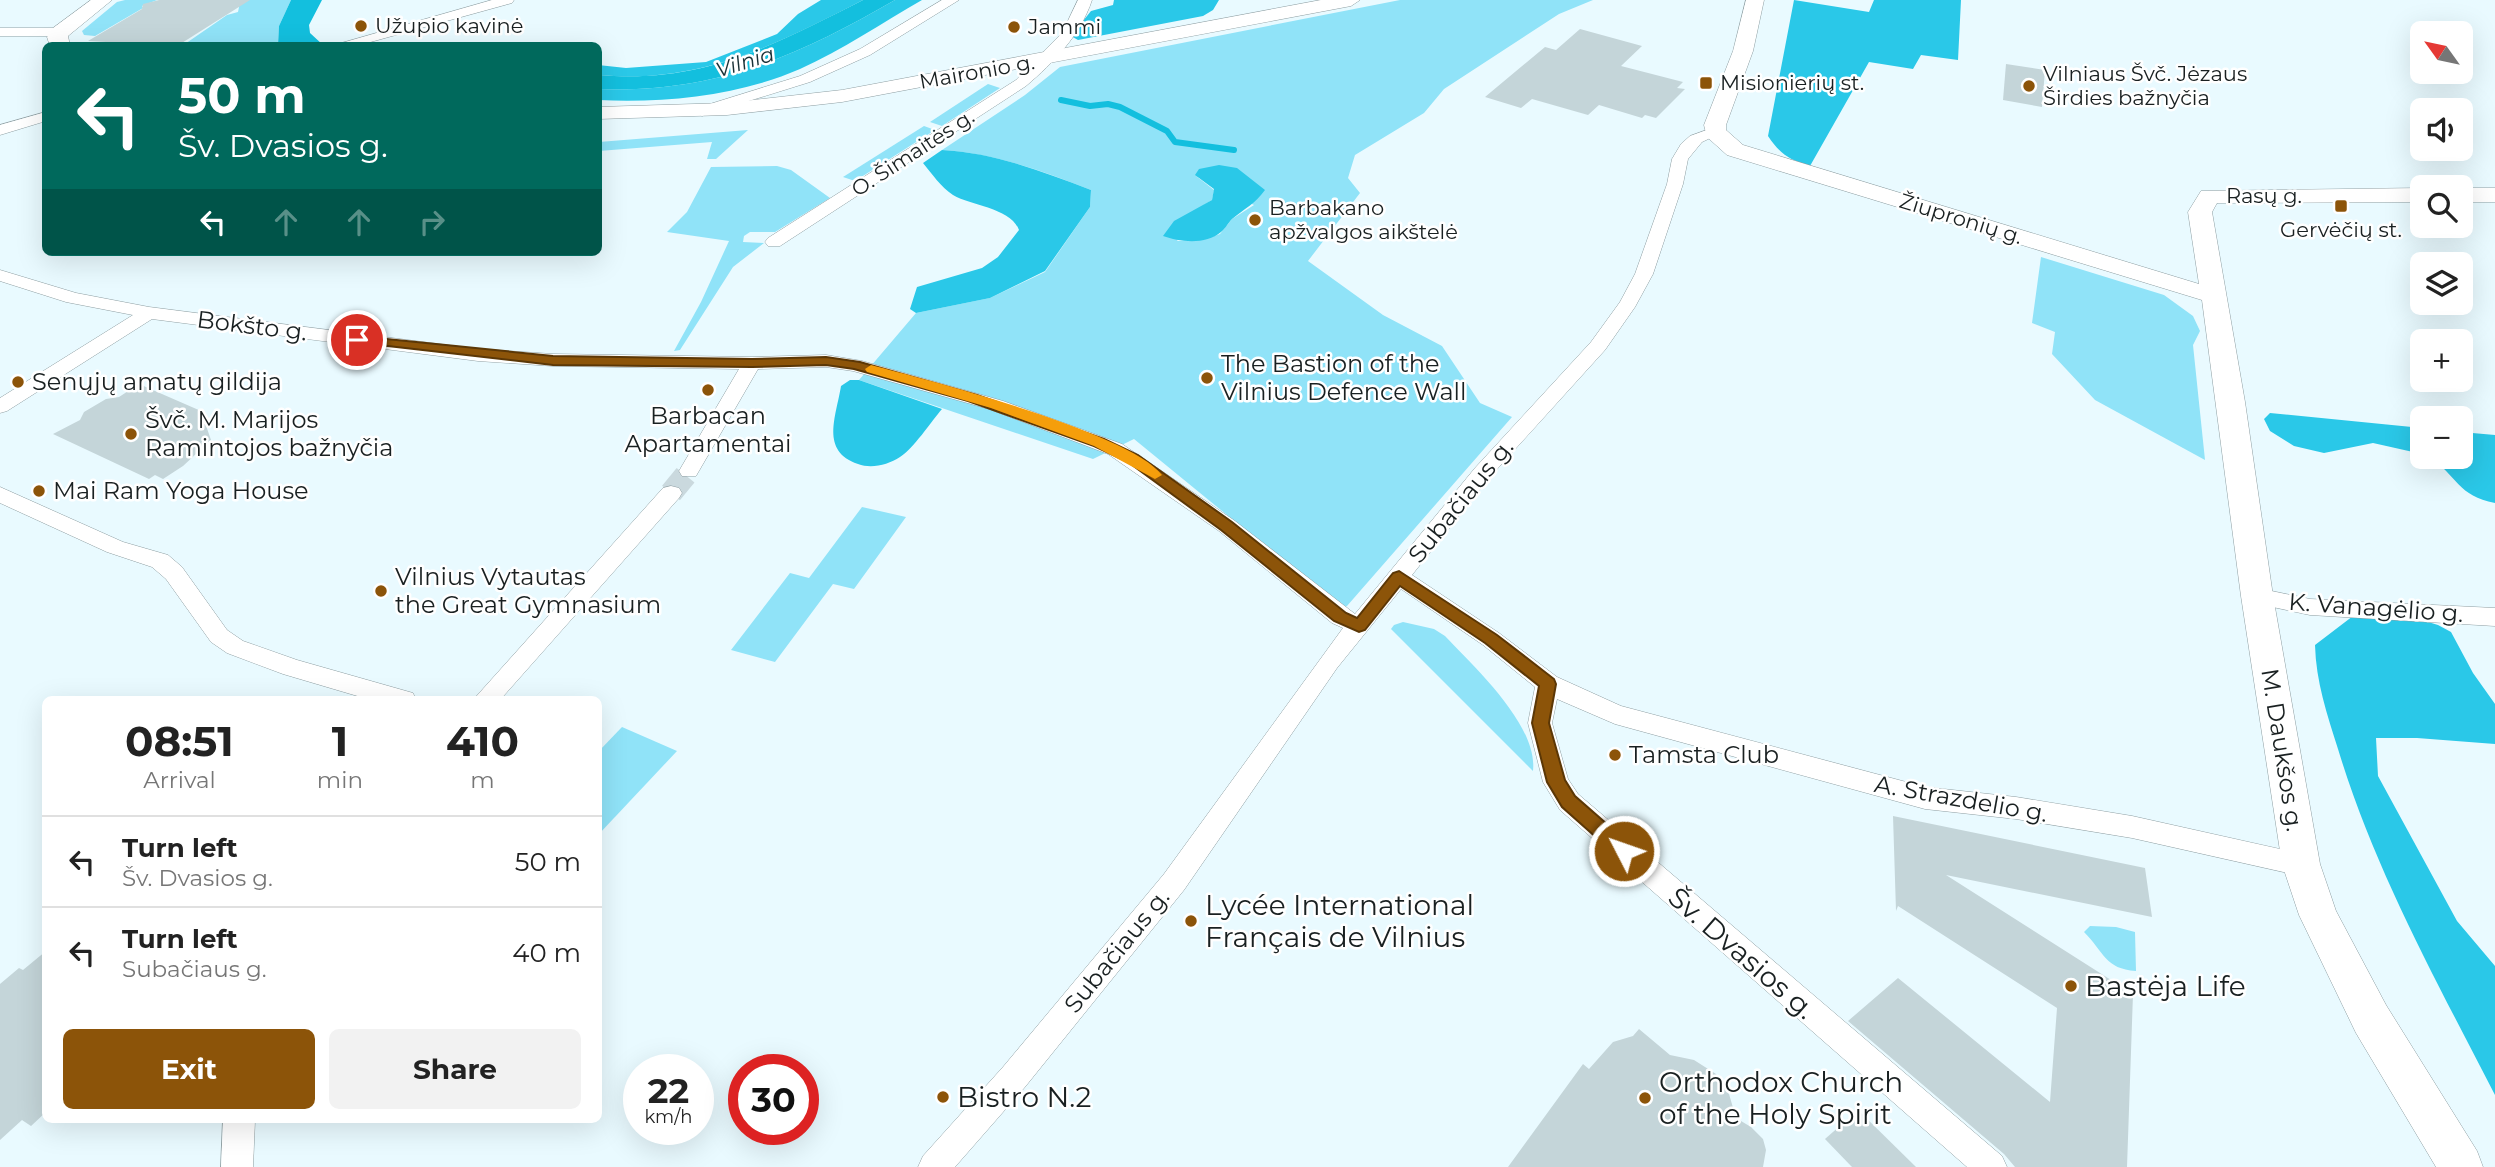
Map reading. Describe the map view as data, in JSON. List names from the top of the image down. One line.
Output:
{"streets":{"main road":["Maironio g.","Rasų g.","Žiupronių g.","M. Daukšos g."],"street":["O. Šimaitės g.","Bokšto g.","Subačiaus g.","K. Vanagėlio g.","A. Strazdelio g.","Šv. Dvasios g."]},"crossings":[["Maironio g.","O. Šimaitės g."],["Rasų g.","Žiupronių g."],["Rasų g.","M. Daukšos g."],["Žiupronių g.","Subačiaus g."],["Žiupronių g.","M. Daukšos g."],["Bokšto g.","Subačiaus g."],["K. Vanagėlio g.","M. Daukšos g."],["M. Daukšos g.","A. Strazdelio g."],["A. Strazdelio g.","Šv. Dvasios g."]],"water":["Vilnia"],"places":{"other":["Užupio kavinė","Jammi","Vilniaus Švč. Jėzaus Širdies bažnyčia","Barbakano apžvalgos aikštelė","The Bastion of the Vilnius Defence Wall","Senųjų amatų gildija","Barbacan Apartamentai","Švč. M. Marijos Ramintojos bažnyčia","Mai Ram Yoga House","Vilnius Vytautas the Great Gymnasium","Tamsta Club","Lycée International Français de Vilnius","Bastėja Life","Bistro N.2","Orthodox Church of the Holy Spirit"],"transit":["Misionierių st.","Gervėčių st."]},"north":"top left","page":{"map_buttons":["+","−"],"turn":["50 m","Šv. Dvasios g."],"eta":["08:51","Arrival","1","min","410","m"],"list":[{"name":"Turn left","note":"Šv. Dvasios g.","value":"50 m"},{"name":"Turn left","note":"Subačiaus g.","value":"40 m"}],"buttons":["Exit","Share"],"speed":"22 km/h","limit":"30"}}
